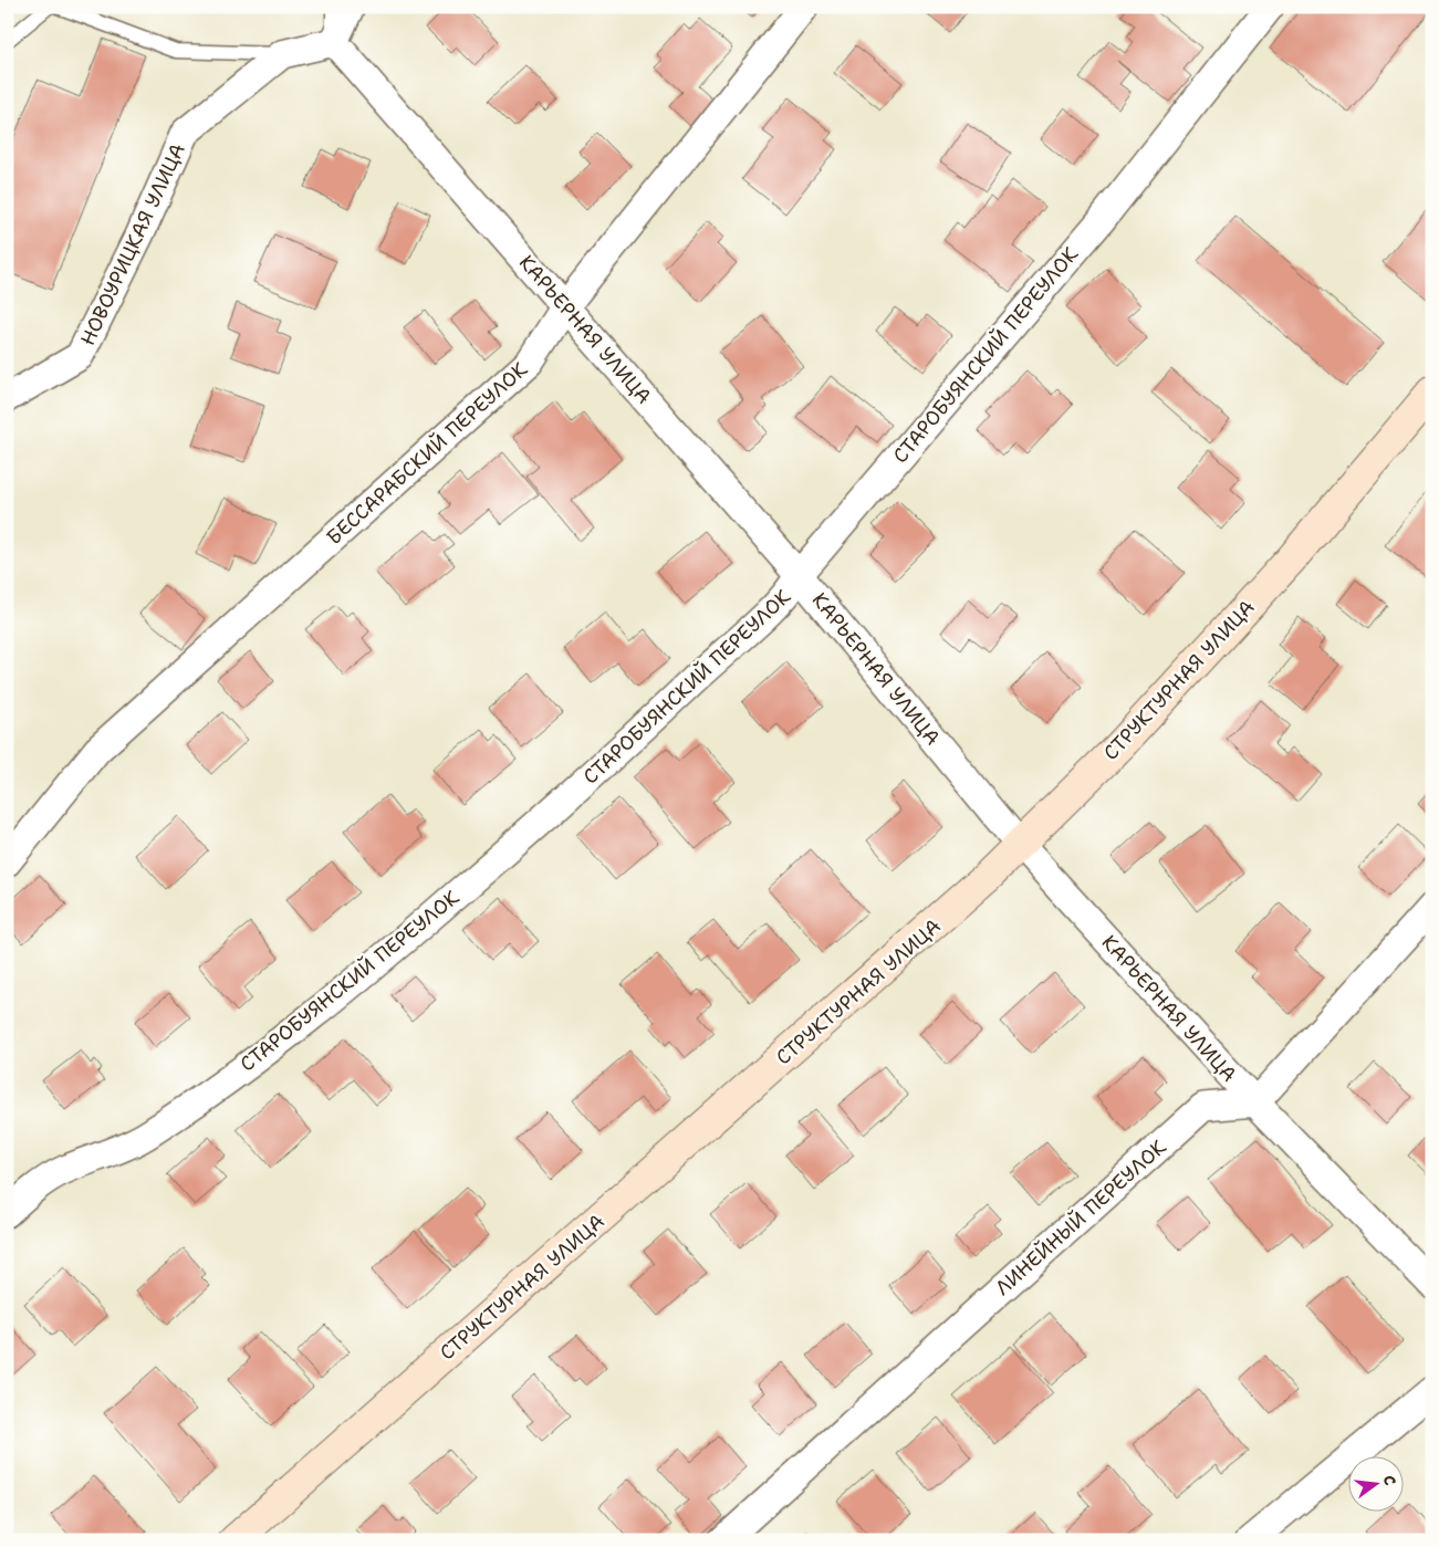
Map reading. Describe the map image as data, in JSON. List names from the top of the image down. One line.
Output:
{"streets":{"main road":["СТРУКТУРНАЯ УЛИЦА"],"street":["НОВОУРИЦКАЯ УЛИЦА","КАРЬЕРНАЯ УЛИЦА","СТАРОБУЯНСКИЙ ПЕРЕУЛОК","БЕССАРАБСКИЙ ПЕРЕУЛОК","ЛИНЕЙНЫЙ ПЕРЕУЛОК"]},"crossings":[["НОВОУРИЦКАЯ УЛИЦА","КАРЬЕРНАЯ УЛИЦА"],["КАРЬЕРНАЯ УЛИЦА","СТАРОБУЯНСКИЙ ПЕРЕУЛОК"],["КАРЬЕРНАЯ УЛИЦА","БЕССАРАБСКИЙ ПЕРЕУЛОК"],["КАРЬЕРНАЯ УЛИЦА","СТРУКТУРНАЯ УЛИЦА"],["КАРЬЕРНАЯ УЛИЦА","ЛИНЕЙНЫЙ ПЕРЕУЛОК"]],"north":"right"}
